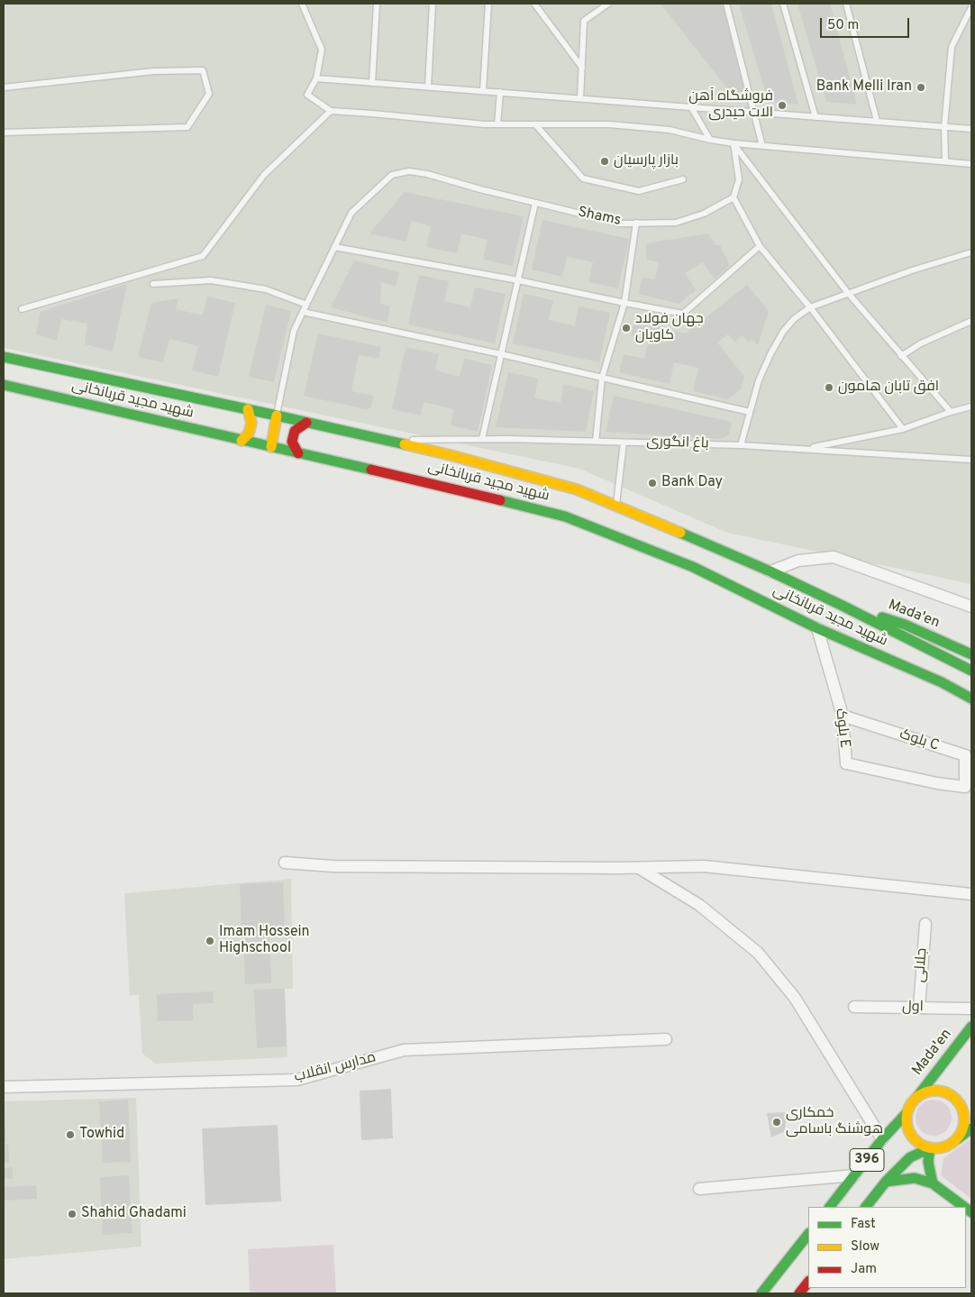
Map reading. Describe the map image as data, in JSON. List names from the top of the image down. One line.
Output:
{"streets":{"main road":["شهید مجید قربانخانی","Mada'en","396"],"street":["بلوک E","بلوک C","جلالی","اول","مدارس انقلاب"],"lane":["Shams","باغ انگوری"]},"crossings":[["شهید مجید قربانخانی","باغ انگوری"],["شهید مجید قربانخانی","Mada'en"],["شهید مجید قربانخانی","بلوک E"],["Mada'en","396"],["بلوک E","بلوک C"],["جلالی","اول"]],"places":["Bank Melli Iran","فروشگاه آهن الات حیدری","بازار پارسیان","جهان فولاد کاویان","افق تابان هامون","Bank Day","Imam Hossein Highschool","خمکاری هوشنگ باسامی","Towhid","Shahid Ghadami"],"legend":["Fast","Slow","Jam"],"scale_bar":"50 m"}
